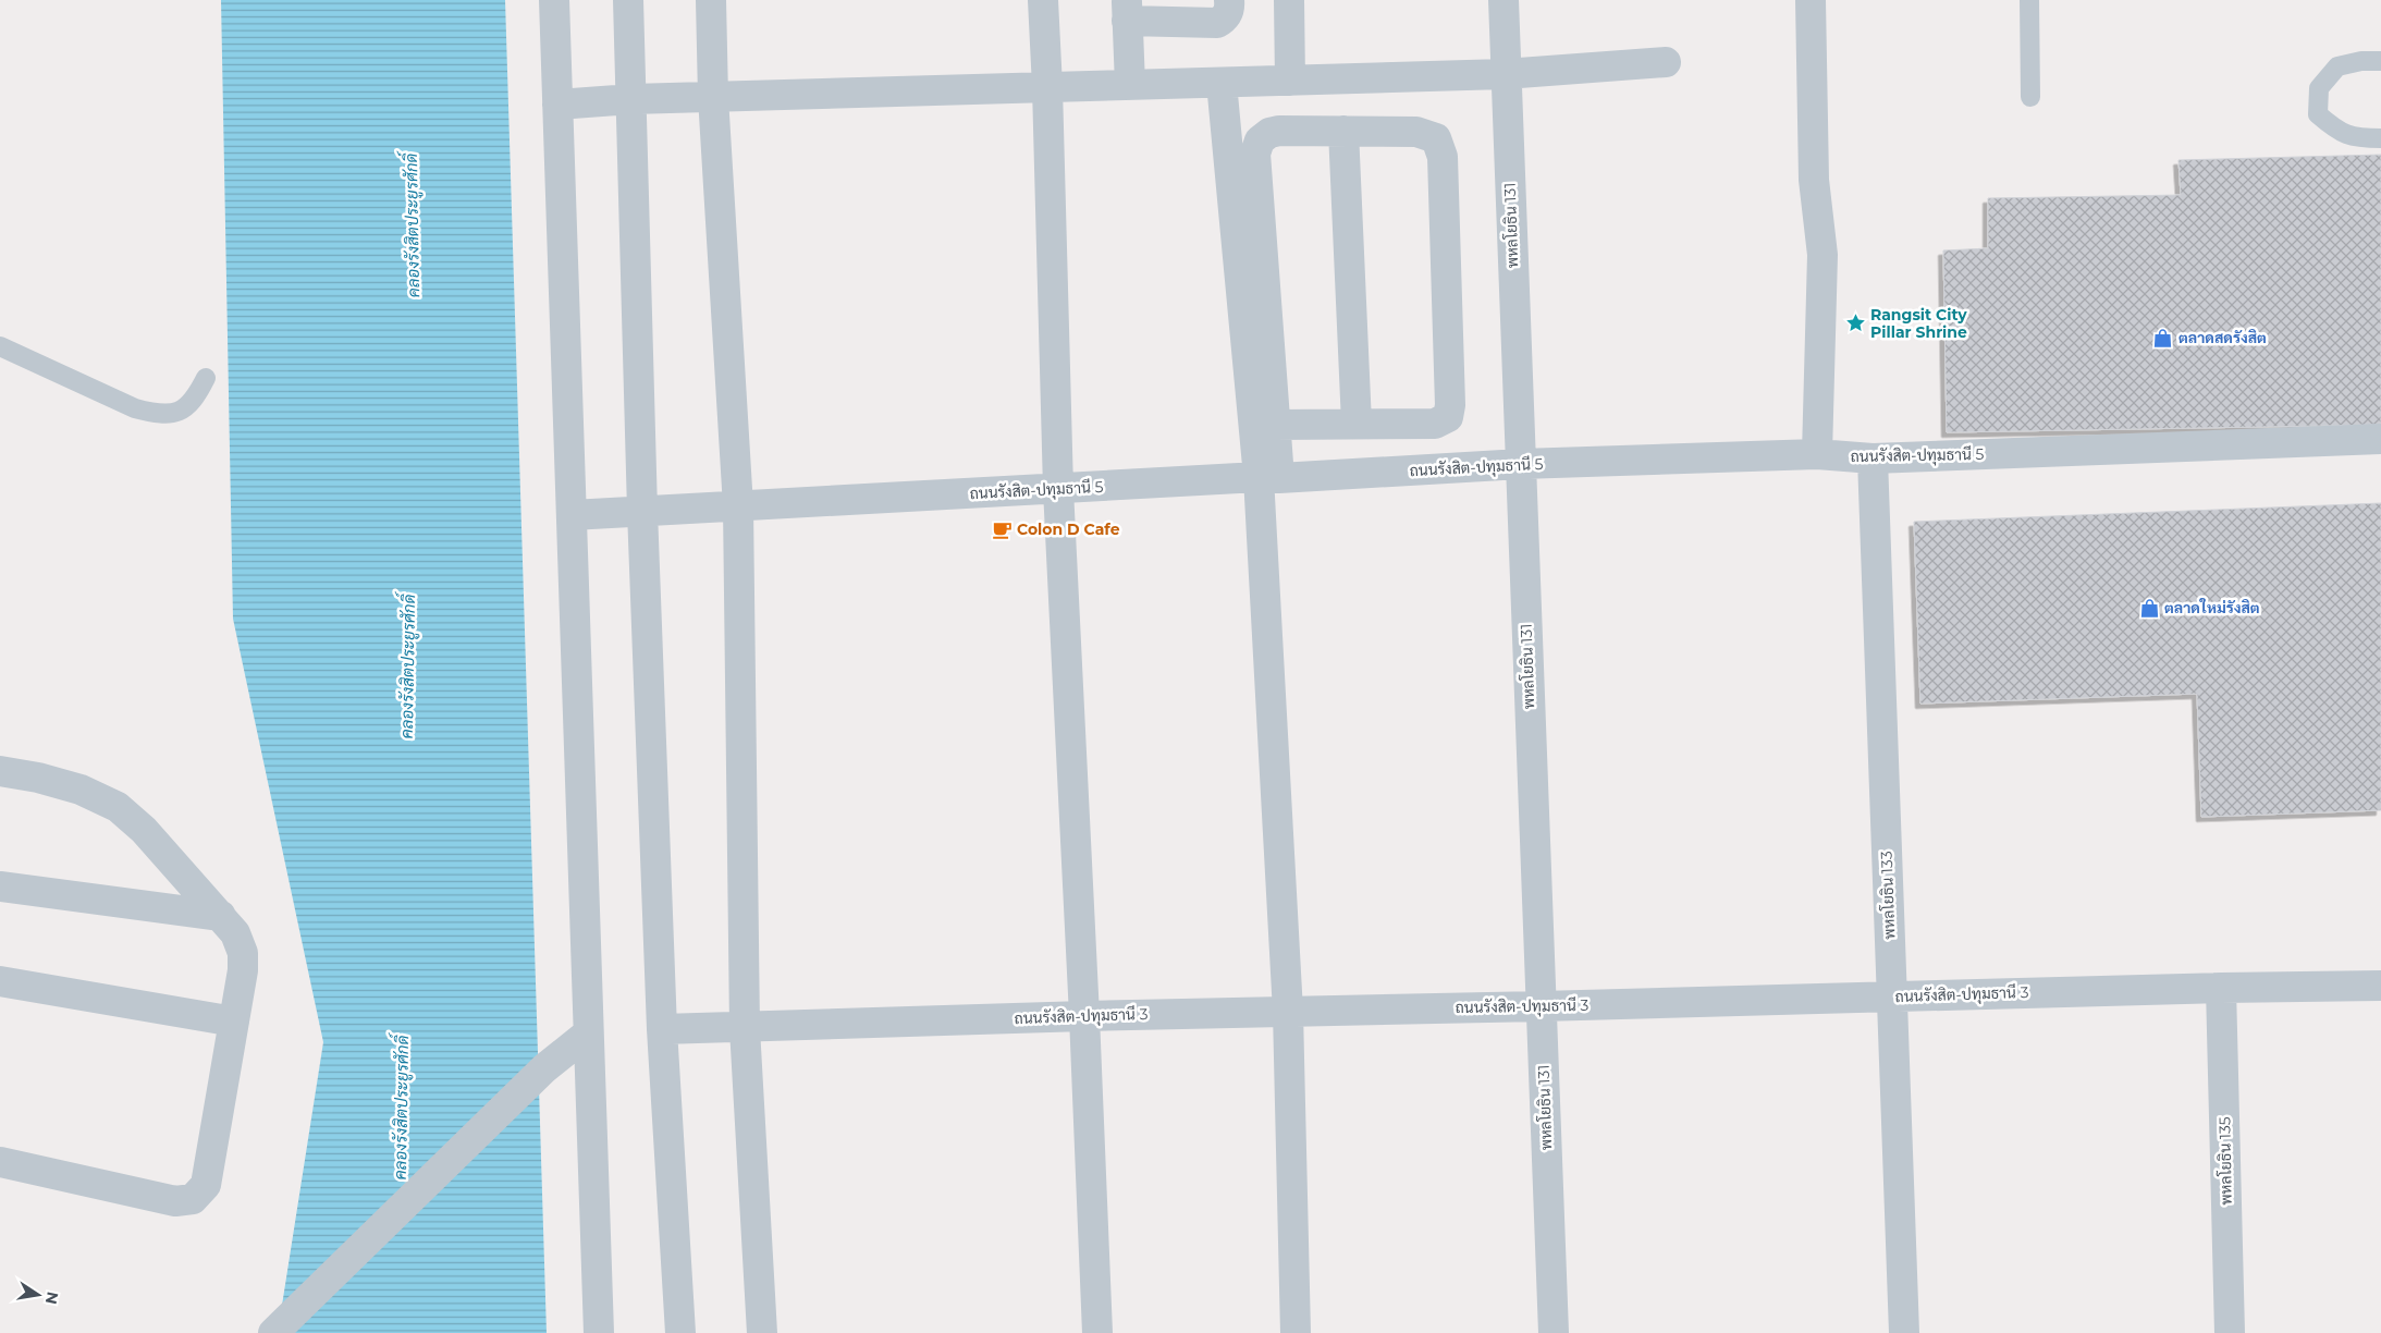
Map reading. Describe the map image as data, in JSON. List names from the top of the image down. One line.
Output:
{"streets":{"street":["พหลโยธิน 131","ถนนรังสิต-ปทุมธานี 5","พหลโยธิน 133","ถนนรังสิต-ปทุมธานี 3","พหลโยธิน 135"]},"crossings":[["พหลโยธิน 131","ถนนรังสิต-ปทุมธานี 5"],["พหลโยธิน 131","ถนนรังสิต-ปทุมธานี 3"],["ถนนรังสิต-ปทุมธานี 5","พหลโยธิน 133"],["พหลโยธิน 133","ถนนรังสิต-ปทุมธานี 3"],["ถนนรังสิต-ปทุมธานี 3","พหลโยธิน 135"]],"water":["คลองรังสิตประยูรศักดิ์"],"places":{"place":["Rangsit City Pillar Shrine"],"shop":["ตลาดสดรังสิต","ตลาดใหม่รังสิต"],"cafe":["Colon D Cafe"]},"north":"right"}
